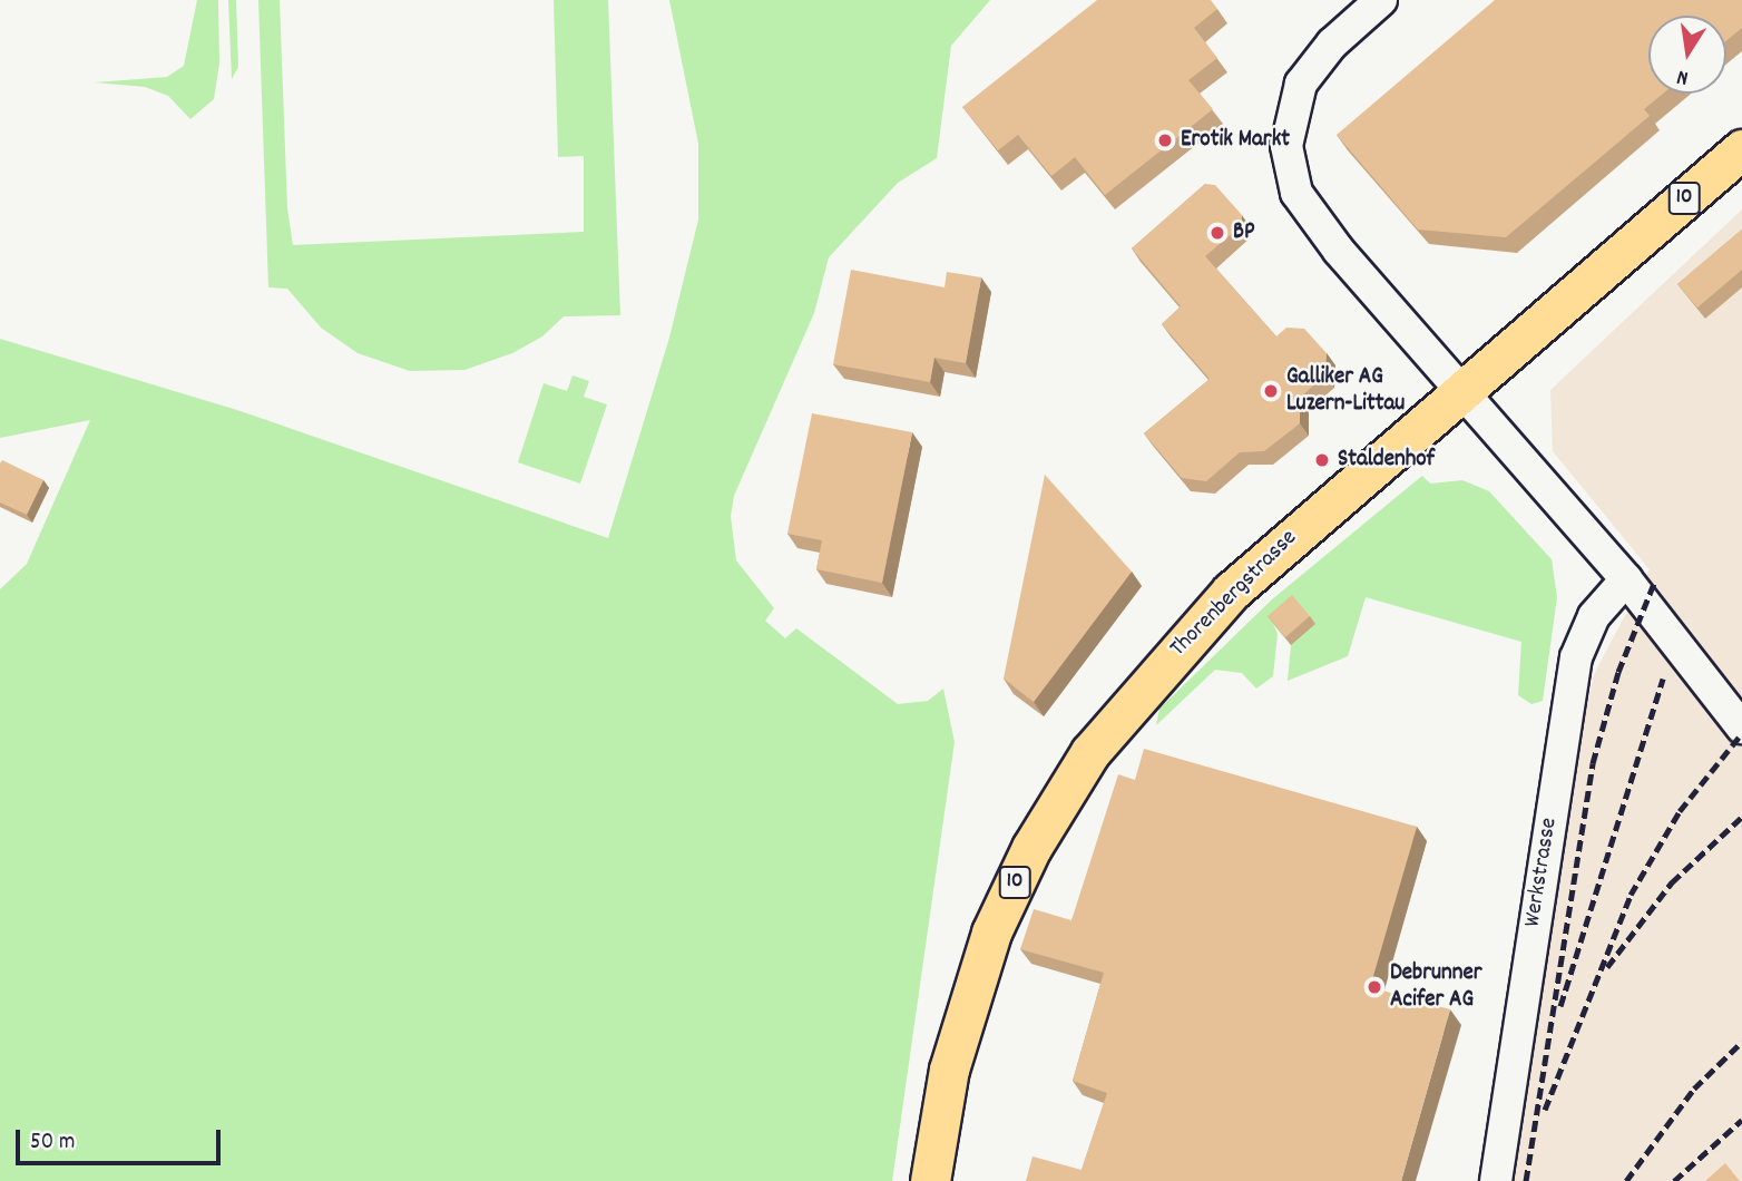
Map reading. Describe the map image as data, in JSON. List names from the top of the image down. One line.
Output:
{"streets":{"main road":["10","Thorenbergstrasse"],"street":["Werkstrasse"]},"places":["Erotik Markt","BP","Galliker AG Luzern-Littau","Staldenhof","Debrunner Acifer AG"],"scale_bar":"50 m","north":"bottom"}
